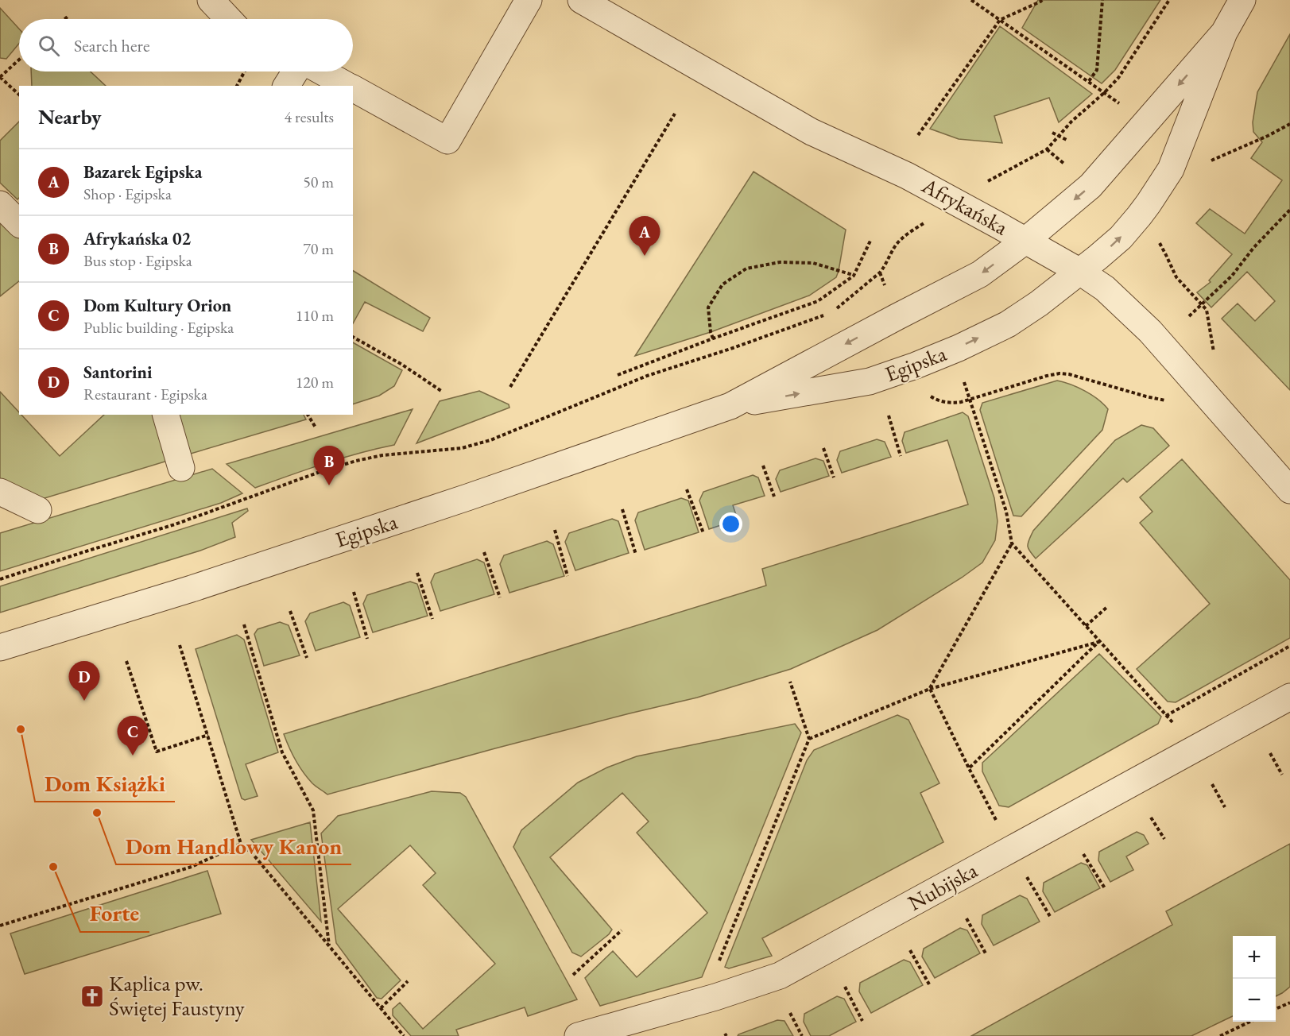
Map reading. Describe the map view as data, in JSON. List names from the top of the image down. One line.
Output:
{"streets":{"street":["Afrykańska","Egipska","Nubijska"]},"crossings":[["Afrykańska","Egipska"]],"places":{"other":["Dom Książki","Dom Handlowy Kanon","Forte"],"church":["Kaplica pw. Świętej Faustyny"]},"page":{"search":"Search here","heading":["Nearby","4 results"],"list":[{"mark":"A","name":"Bazarek Egipska","note":"Shop · Egipska","value":"50 m"},{"mark":"B","name":"Afrykańska 02","note":"Bus stop · Egipska","value":"70 m"},{"mark":"C","name":"Dom Kultury Orion","note":"Public building · Egipska","value":"110 m"},{"mark":"D","name":"Santorini","note":"Restaurant · Egipska","value":"120 m"}],"pins":["A","B","D","C"],"map_buttons":["+","−"]}}
